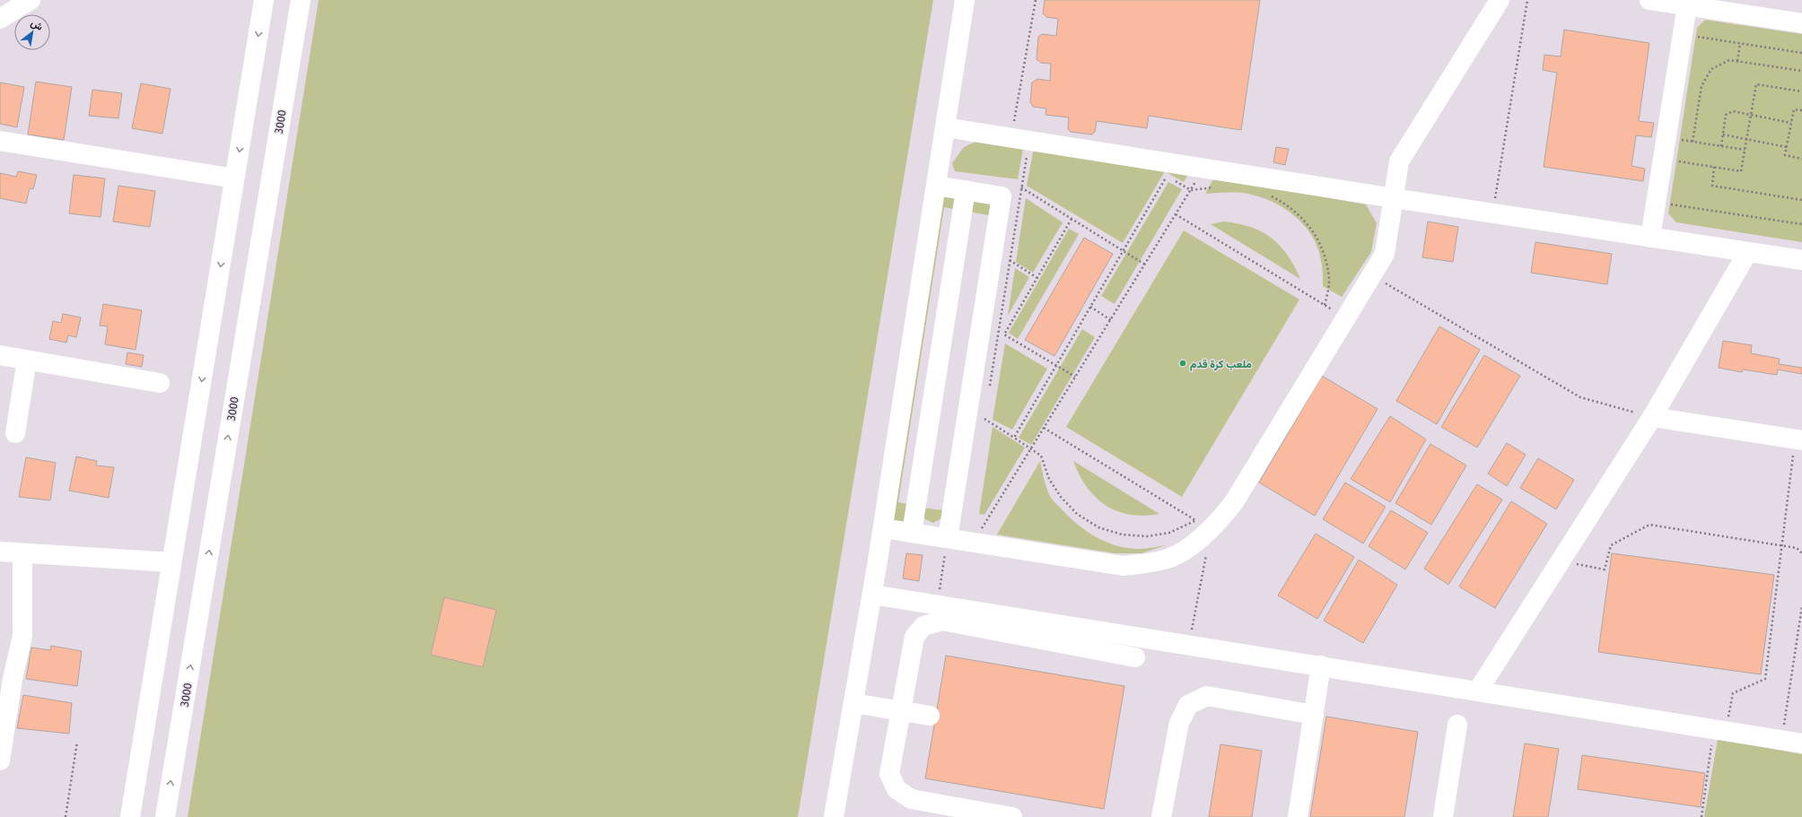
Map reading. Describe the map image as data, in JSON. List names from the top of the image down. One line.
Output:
{"streets":{"street":["3000"]},"places":["ملعب كرة قدم"],"north":"top right"}
